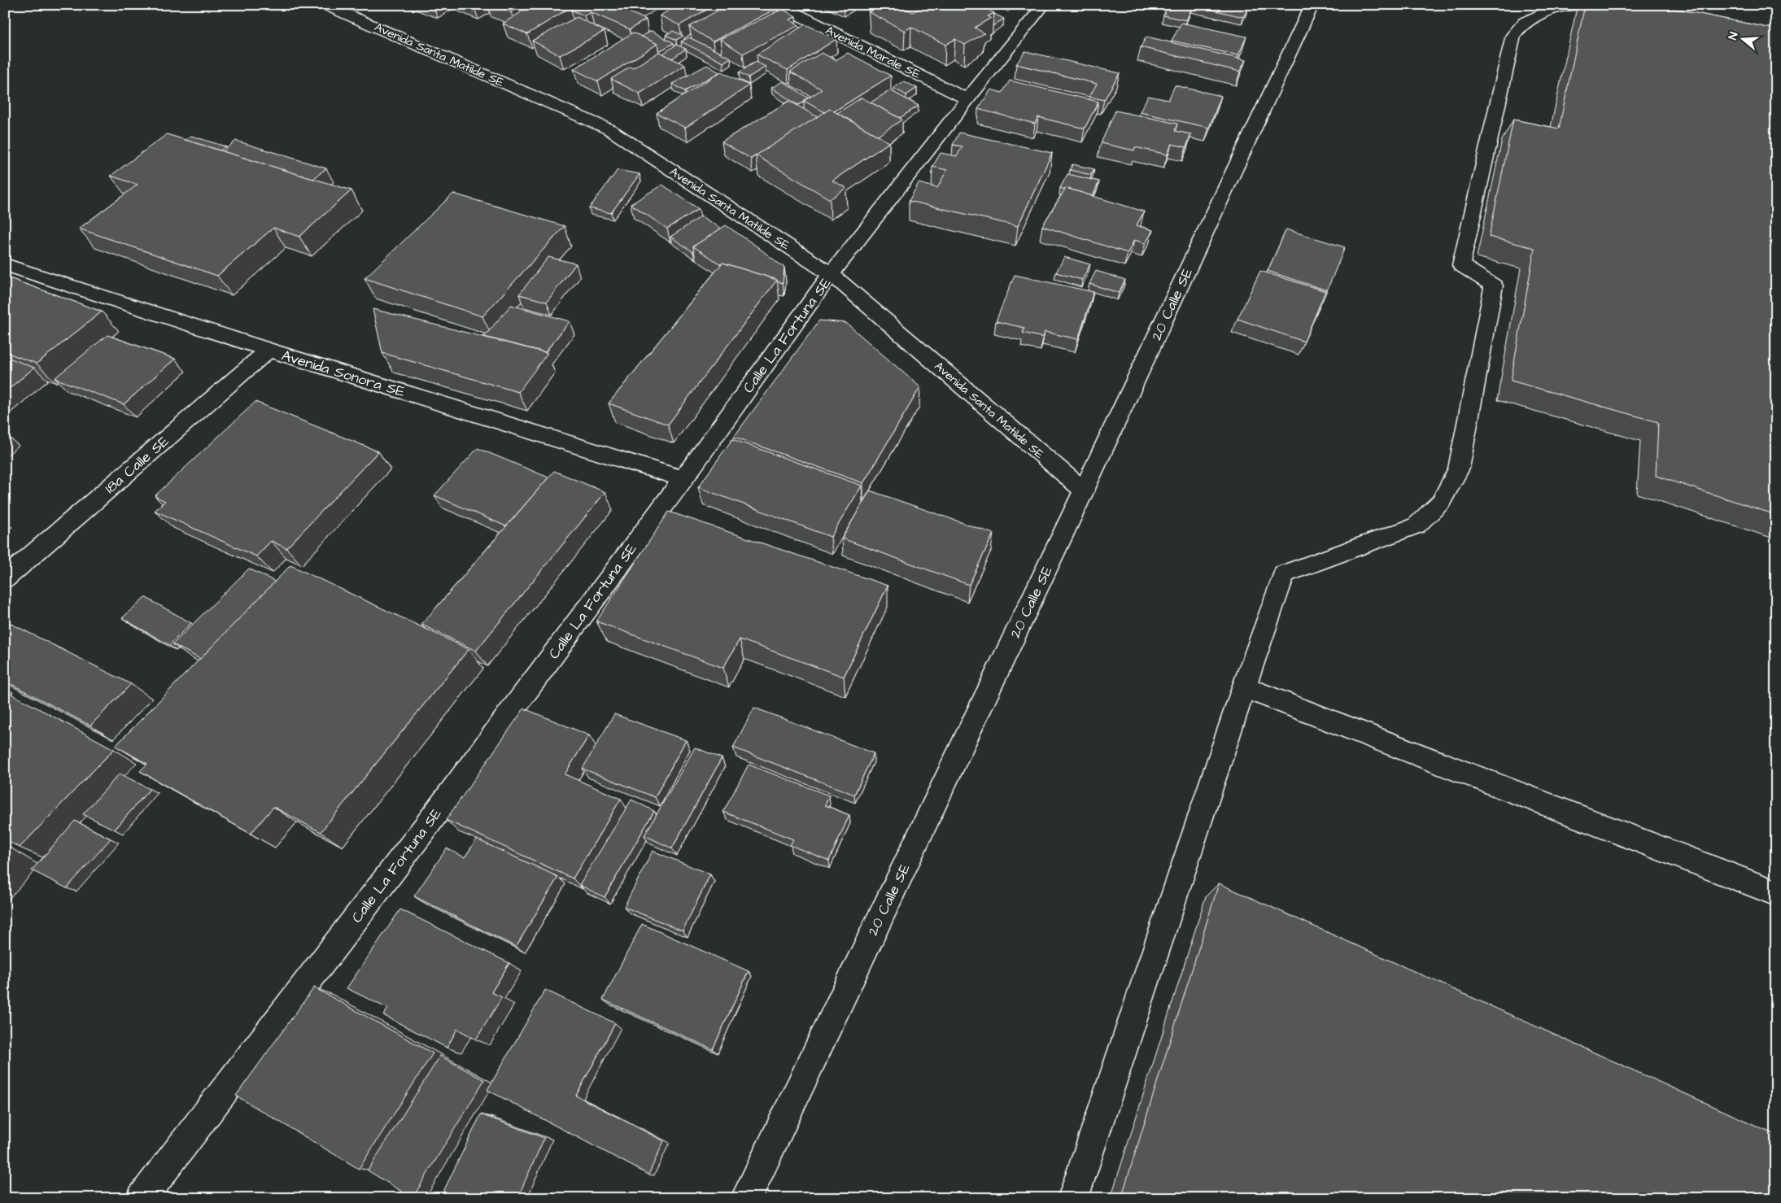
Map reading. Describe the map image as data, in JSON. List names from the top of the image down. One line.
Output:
{"streets":{"street":["Avenida Marale SE","Avenida Santa Matilde SE","20 Calle SE","Calle La Fortuna SE","Avenida Sonora SE","18a Calle SE"]},"crossings":[["Avenida Marale SE","Calle La Fortuna SE"],["Avenida Santa Matilde SE","20 Calle SE"],["Avenida Santa Matilde SE","Calle La Fortuna SE"],["Calle La Fortuna SE","Avenida Sonora SE"],["Avenida Sonora SE","18a Calle SE"]],"north":"left"}
